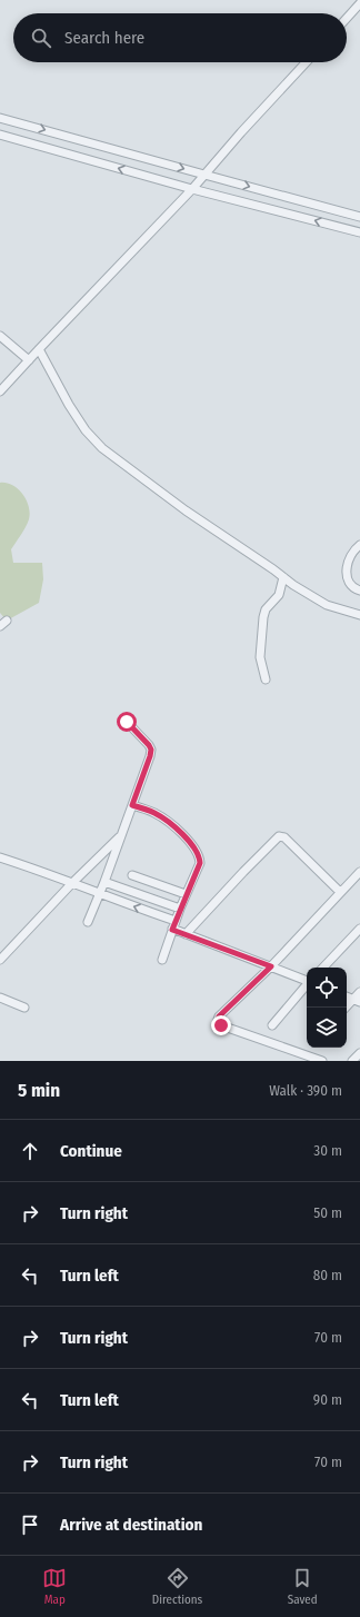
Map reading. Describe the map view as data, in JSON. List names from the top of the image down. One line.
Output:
{"page":{"search":"Search here","heading":["5 min","Walk · 390 m"],"list":[["Continue","30 m"],["Turn right","50 m"],["Turn left","80 m"],["Turn right","70 m"],["Turn left","90 m"],["Turn right","70 m"],"Arrive at destination"],"nav":["Map","Directions","Saved"]}}
